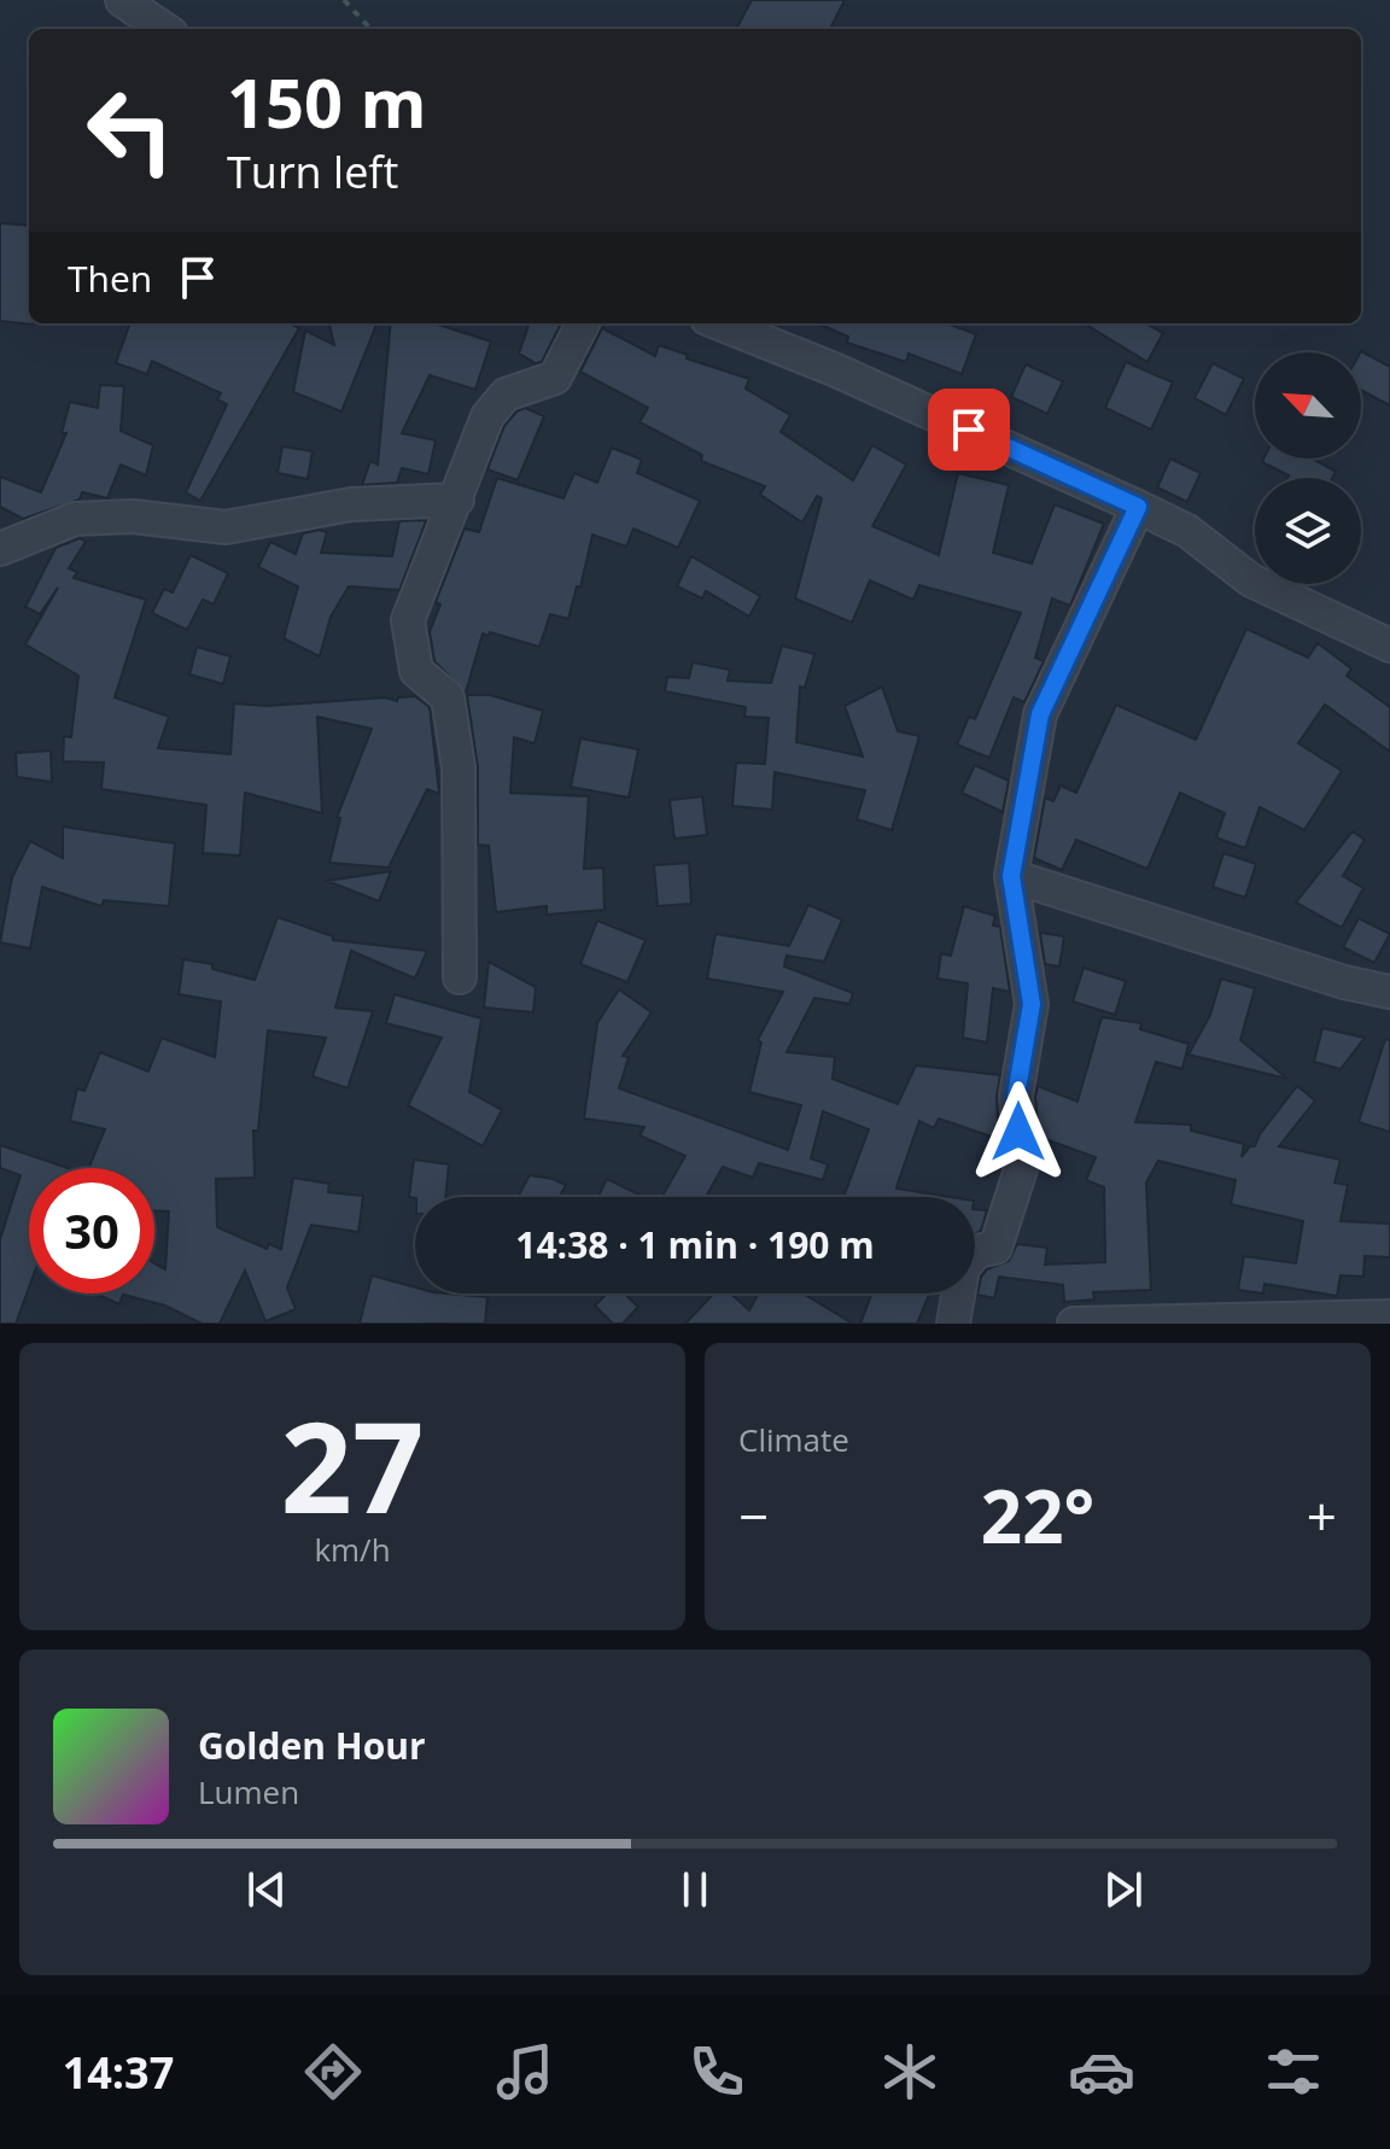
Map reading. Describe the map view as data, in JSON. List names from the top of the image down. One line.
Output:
{"north":"top left","page":{"turn":["150 m","Turn left"],"then":"Then","limit":"30","trip":"14:38 · 1 min · 190 m","tile":[["27","km/h"],"Climate"],"heat":["−","22°","+"],"song":["Golden Hour","Lumen"],"tabs":"14:37"}}
